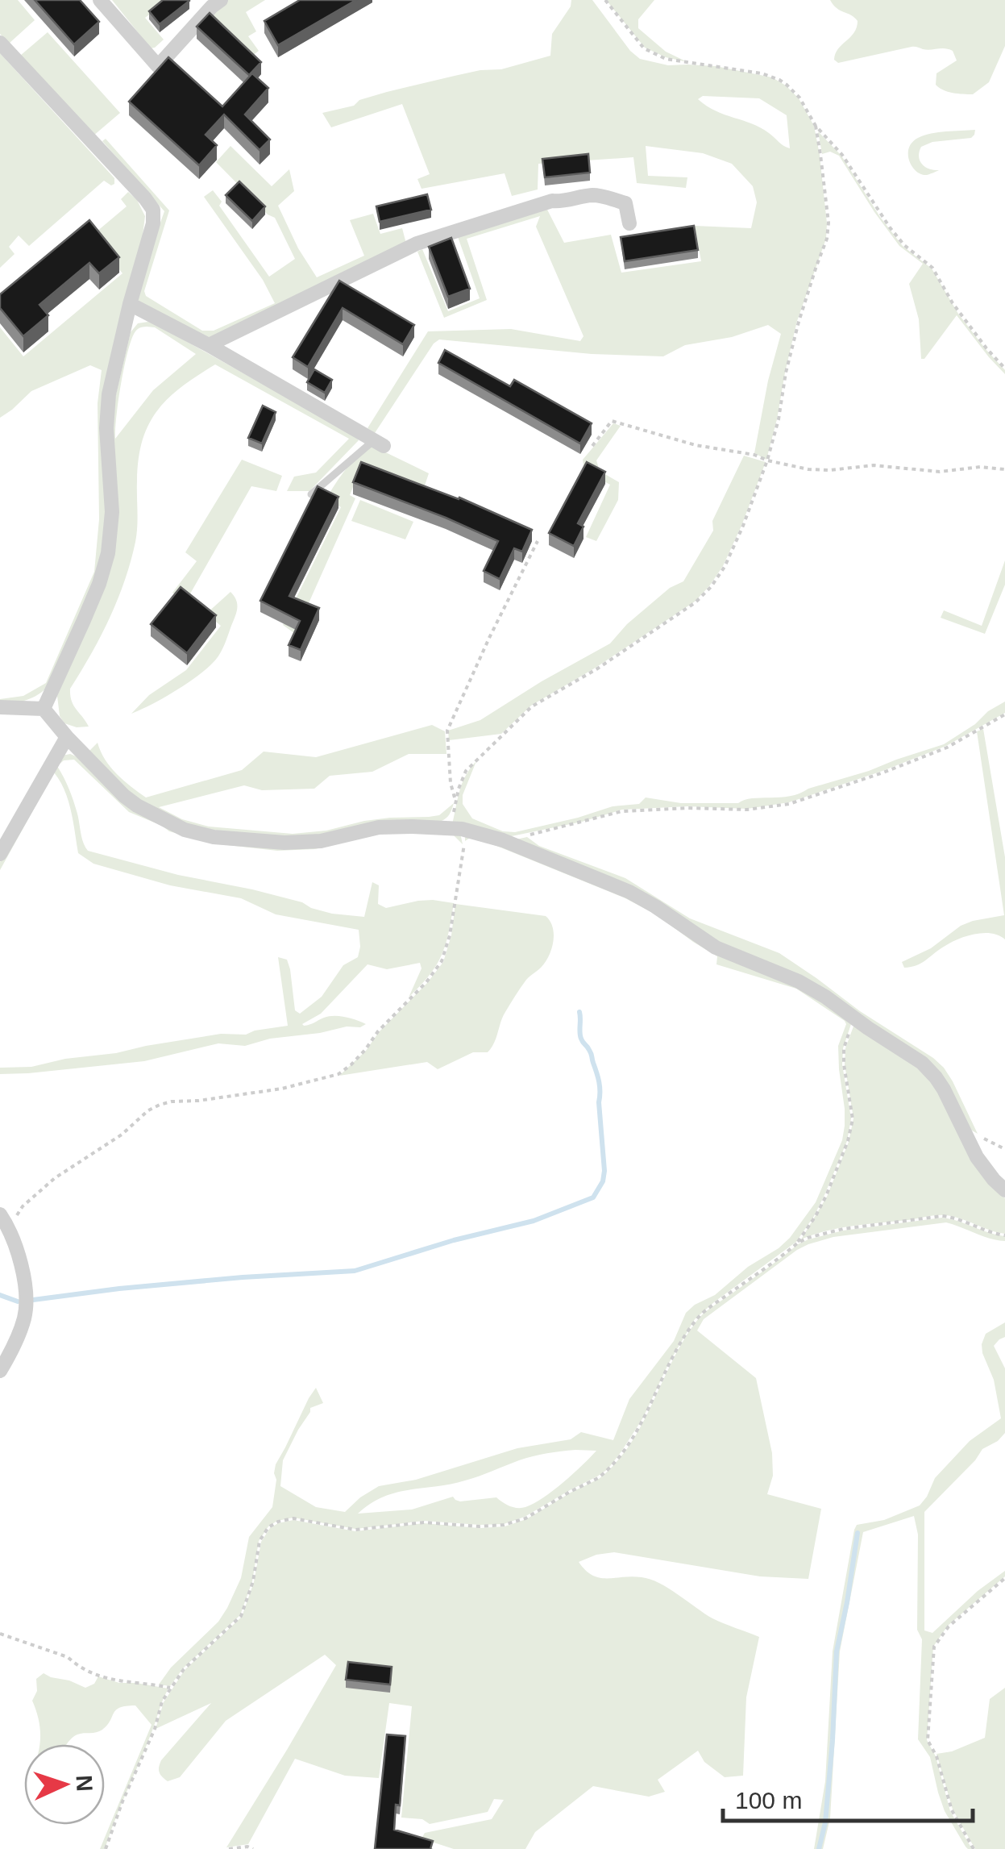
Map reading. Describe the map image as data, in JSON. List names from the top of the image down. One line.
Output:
{"scale_bar":"100 m","north":"right"}
